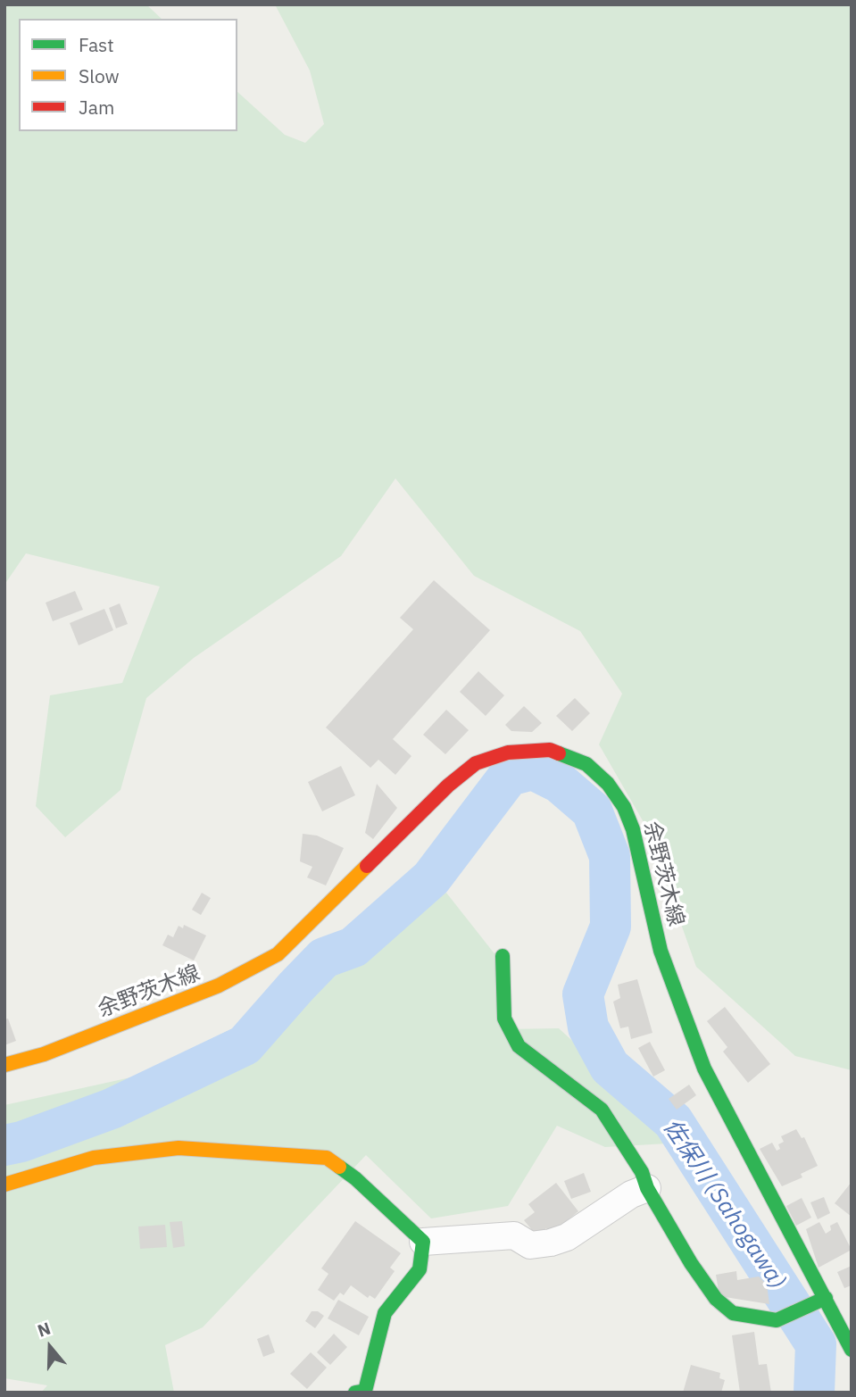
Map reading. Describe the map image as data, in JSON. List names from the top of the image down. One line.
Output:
{"streets":{"main road":["余野茨木線"]},"water":["佐保川 (Sahogawa)"],"legend":["Fast","Slow","Jam"],"north":"top"}
